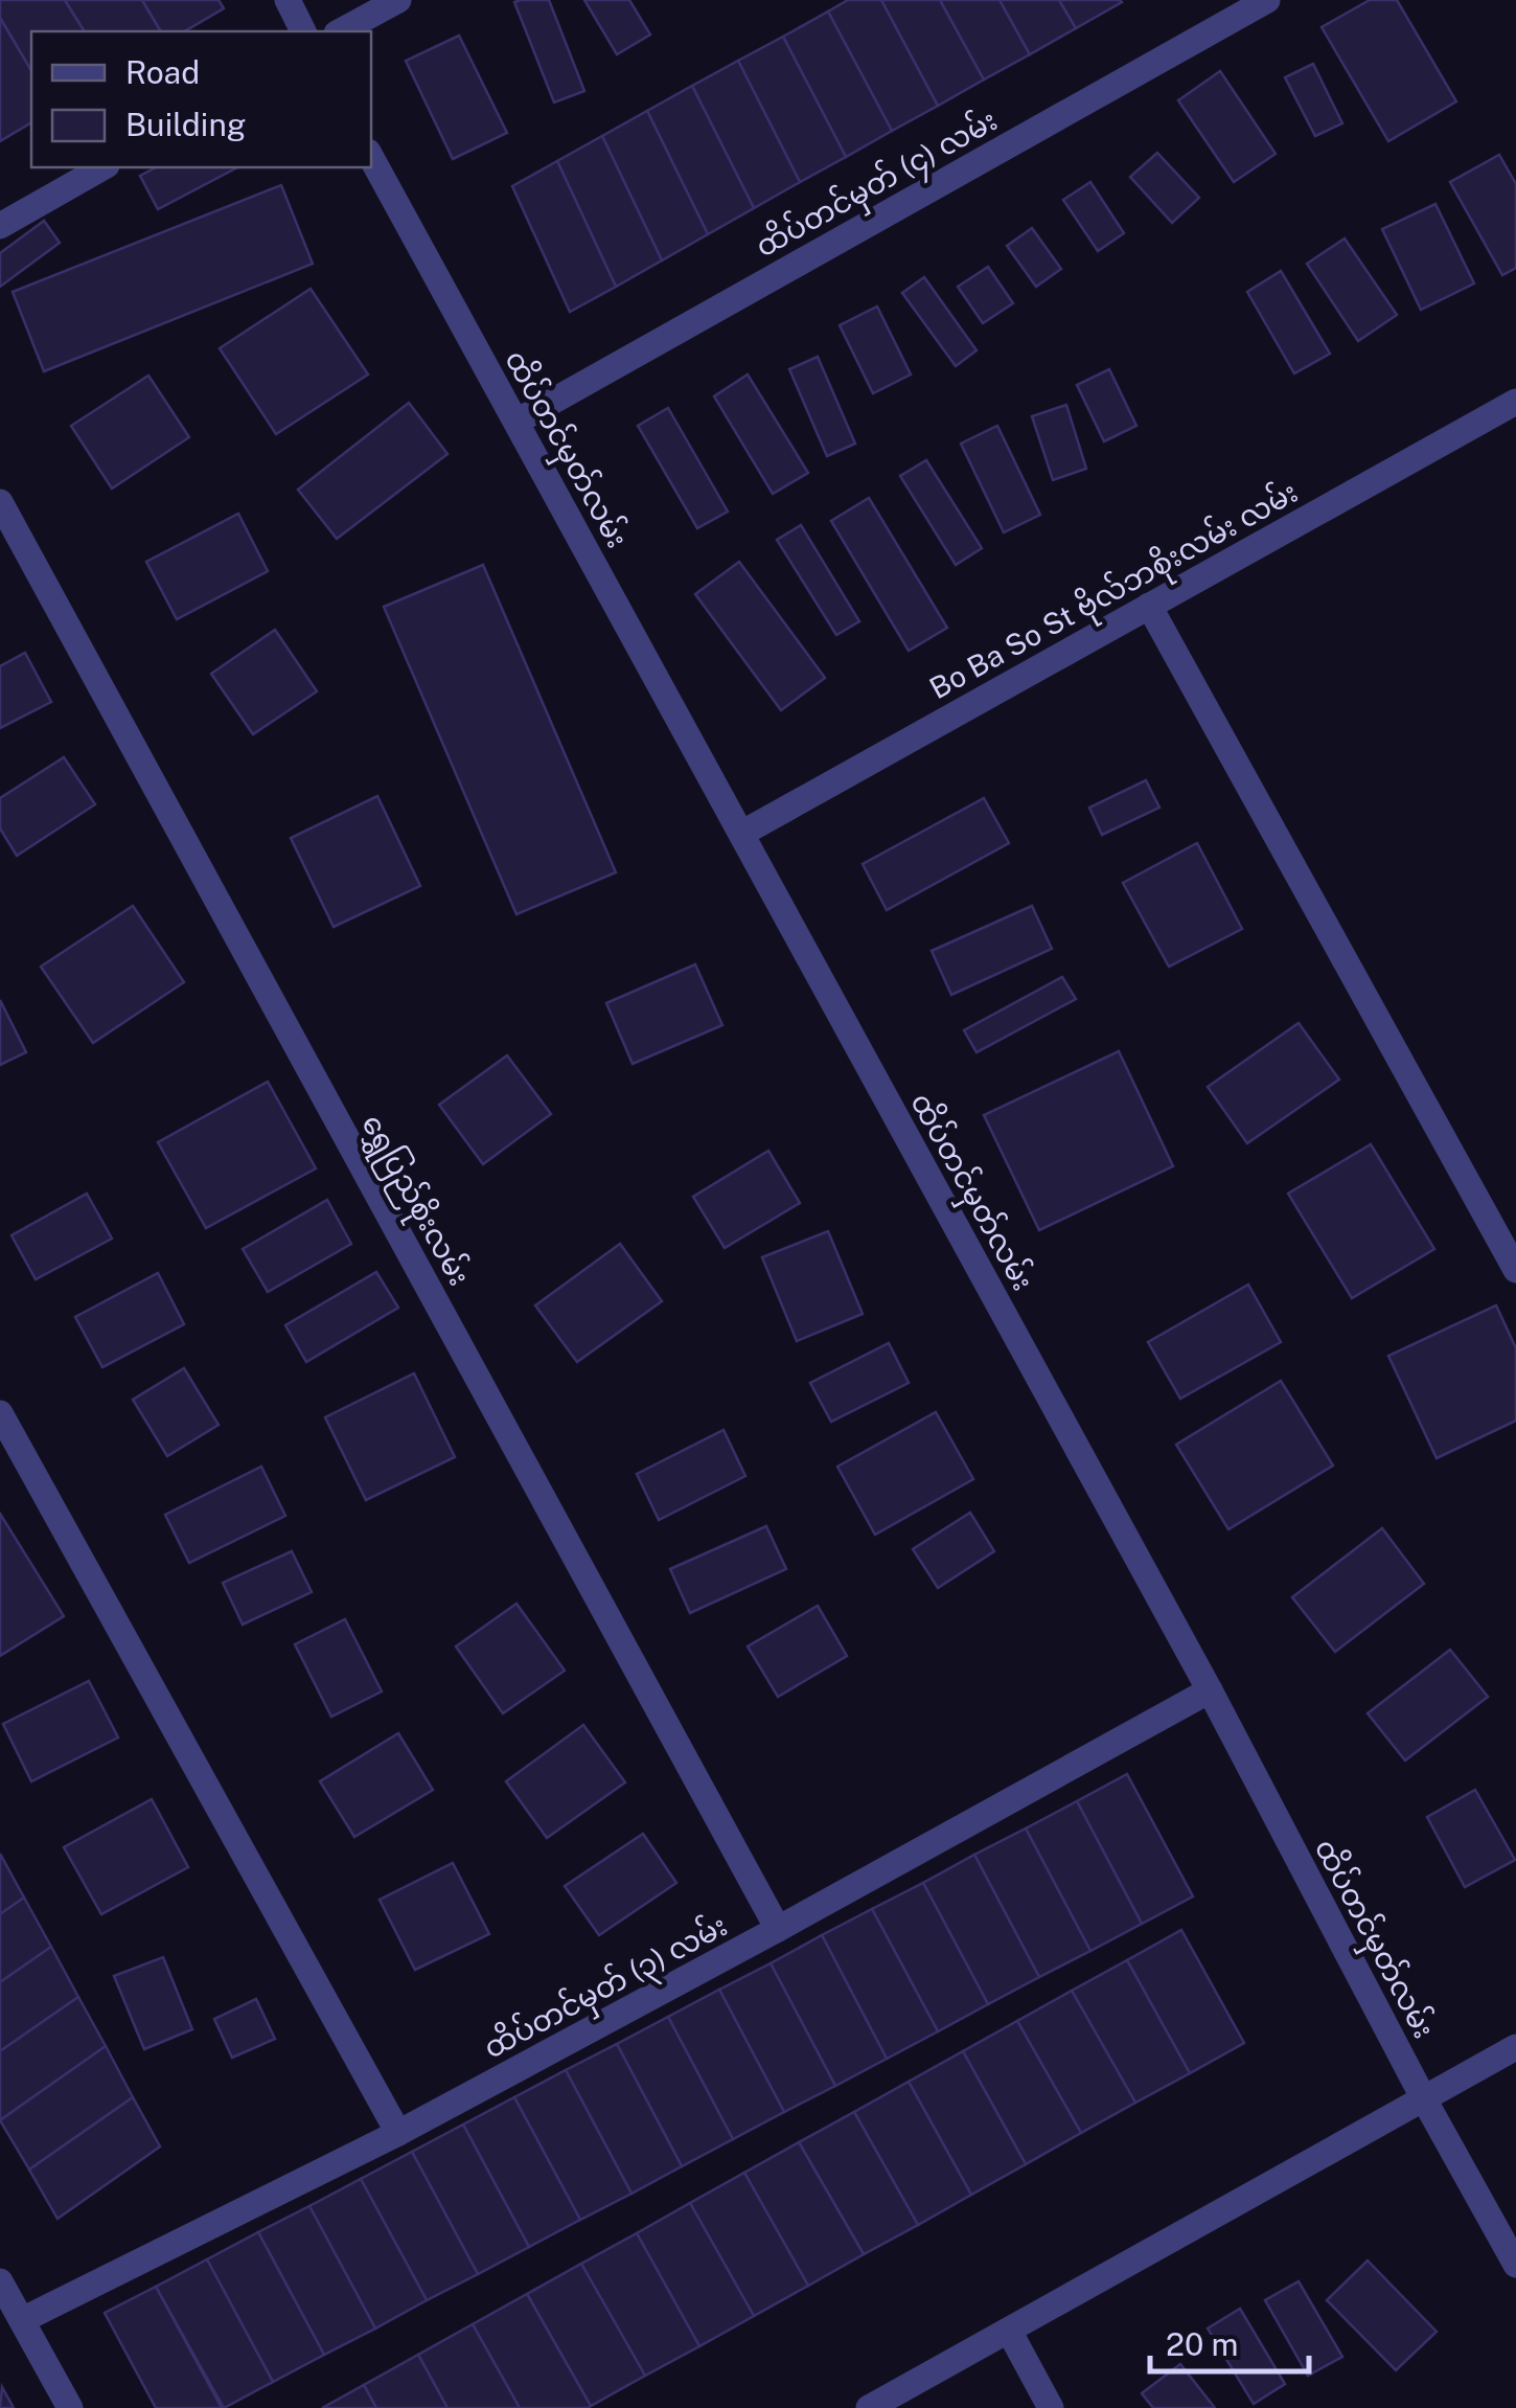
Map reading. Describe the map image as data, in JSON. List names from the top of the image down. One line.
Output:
{"streets":{"street":["ထိပ်တင်မှတ် (၄) လမ်း","ထိပ်တင်မှတ်လမ်း","Bo Ba So St ဗိုလ်ဘစိုးလမ်း လမ်း","ရွှေပြည်စိုးလမ်း","ထိပ်တင်မှတ် (၃) လမ်း"]},"crossings":[["ထိပ်တင်မှတ် (၄) လမ်း","ထိပ်တင်မှတ်လမ်း"],["ထိပ်တင်မှတ်လမ်း","Bo Ba So St ဗိုလ်ဘစိုးလမ်း လမ်း"],["ထိပ်တင်မှတ်လမ်း","ထိပ်တင်မှတ် (၃) လမ်း"],["ရွှေပြည်စိုးလမ်း","ထိပ်တင်မှတ် (၃) လမ်း"]],"legend":["Road","Building"],"scale_bar":"20 m"}
